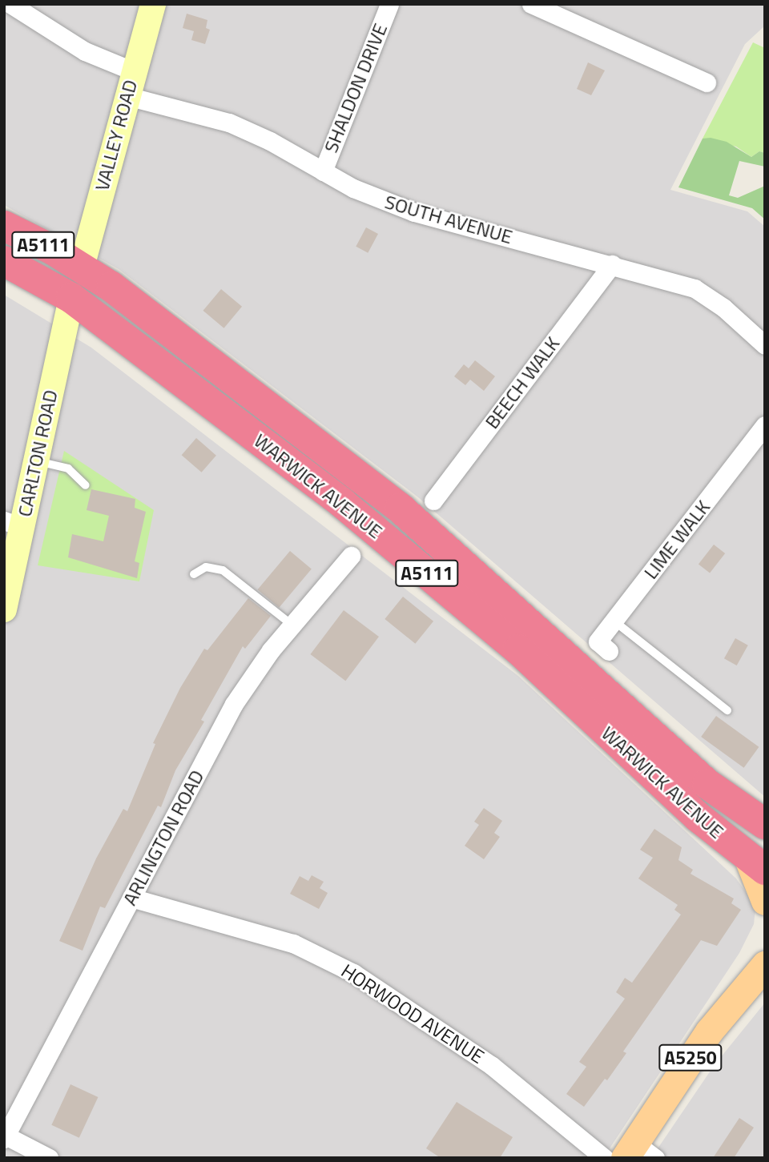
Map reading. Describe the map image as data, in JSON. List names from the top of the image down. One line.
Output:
{"streets":{"highway":["A5111","WARWICK AVENUE"],"main road":["A5250"],"street":["SHALDON DRIVE","VALLEY ROAD","SOUTH AVENUE","BEECH WALK","CARLTON ROAD","LIME WALK","ARLINGTON ROAD","HORWOOD AVENUE"]},"crossings":[["SHALDON DRIVE","SOUTH AVENUE"],["VALLEY ROAD","SOUTH AVENUE"],["VALLEY ROAD","WARWICK AVENUE"],["SOUTH AVENUE","BEECH WALK"],["A5111","WARWICK AVENUE"],["CARLTON ROAD","WARWICK AVENUE"],["ARLINGTON ROAD","HORWOOD AVENUE"]]}
